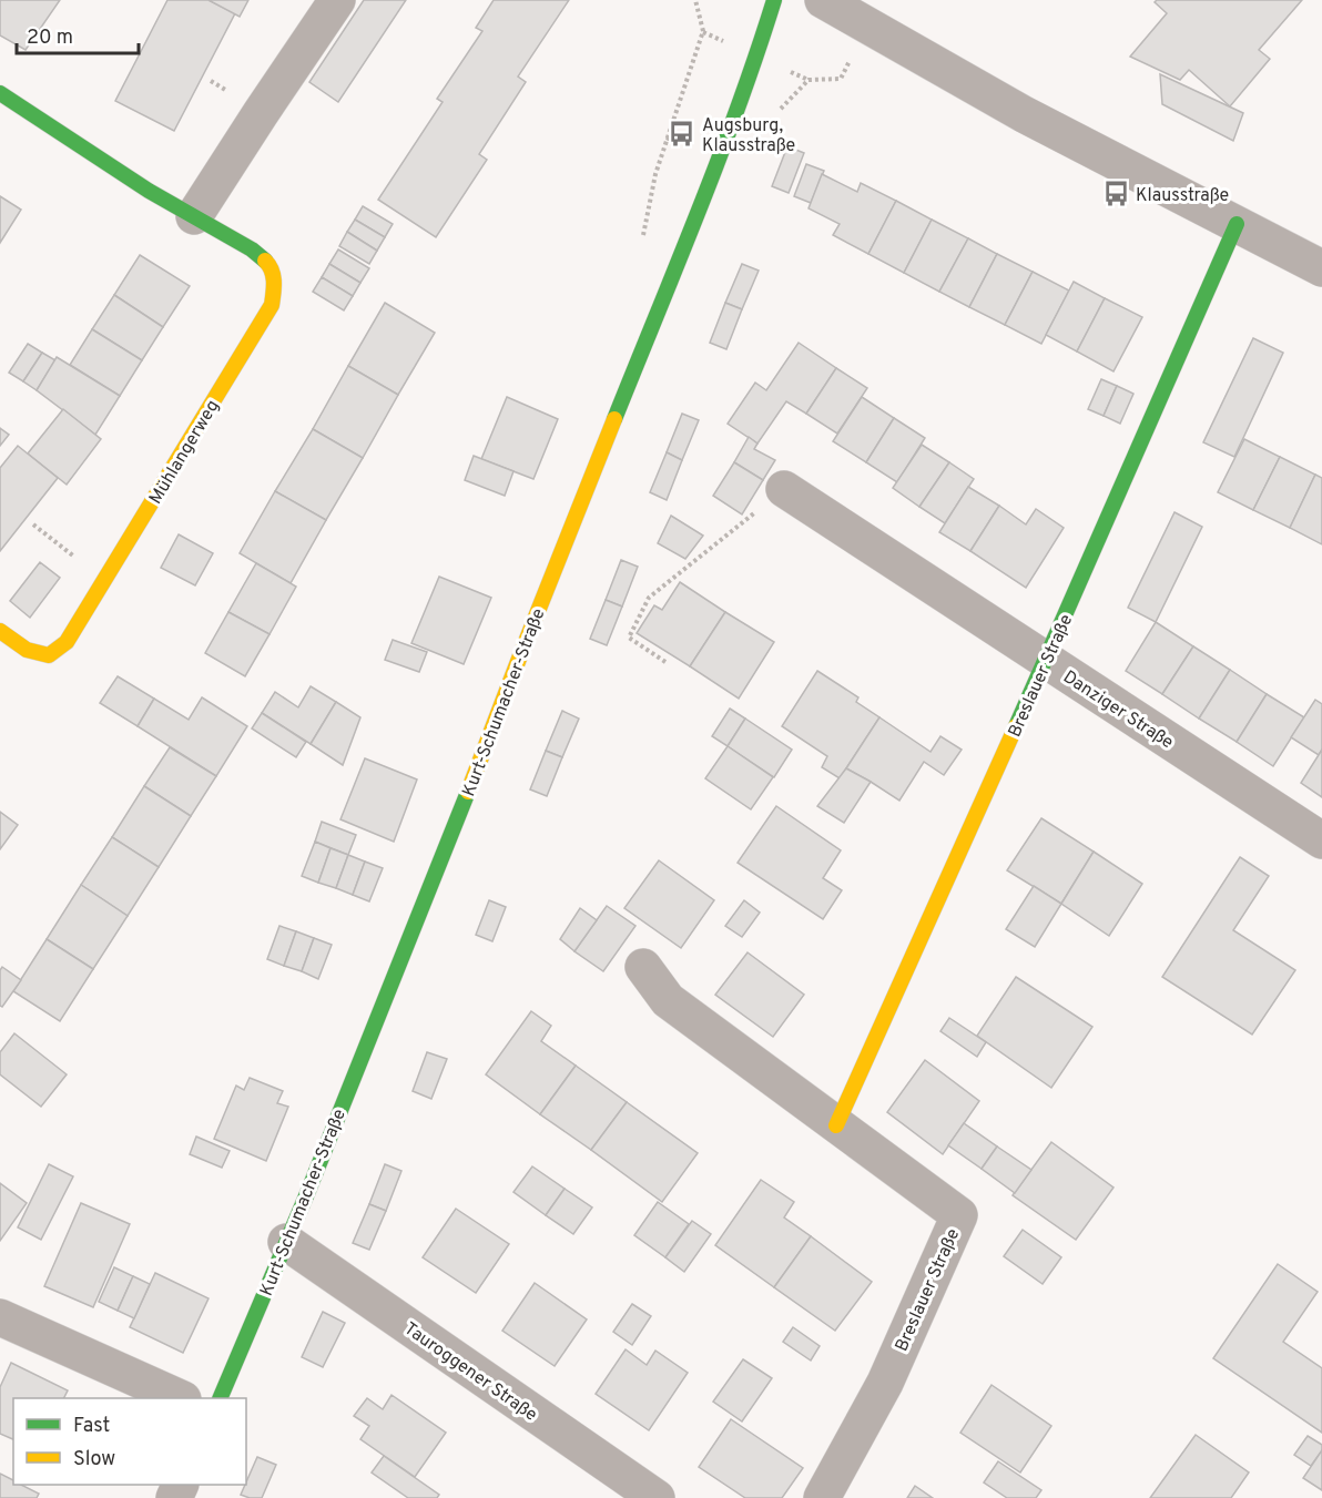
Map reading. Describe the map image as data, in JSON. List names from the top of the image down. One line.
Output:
{"streets":{"street":["Mühlangerweg","Breslauer Straße","Kurt-Schumacher-Straße","Danziger Straße","Tauroggener Straße"]},"crossings":[["Breslauer Straße","Danziger Straße"],["Kurt-Schumacher-Straße","Tauroggener Straße"]],"places":{"bus stop":["Augsburg, Klausstraße","Klausstraße"]},"legend":["Fast","Slow"],"scale_bar":"20 m"}
